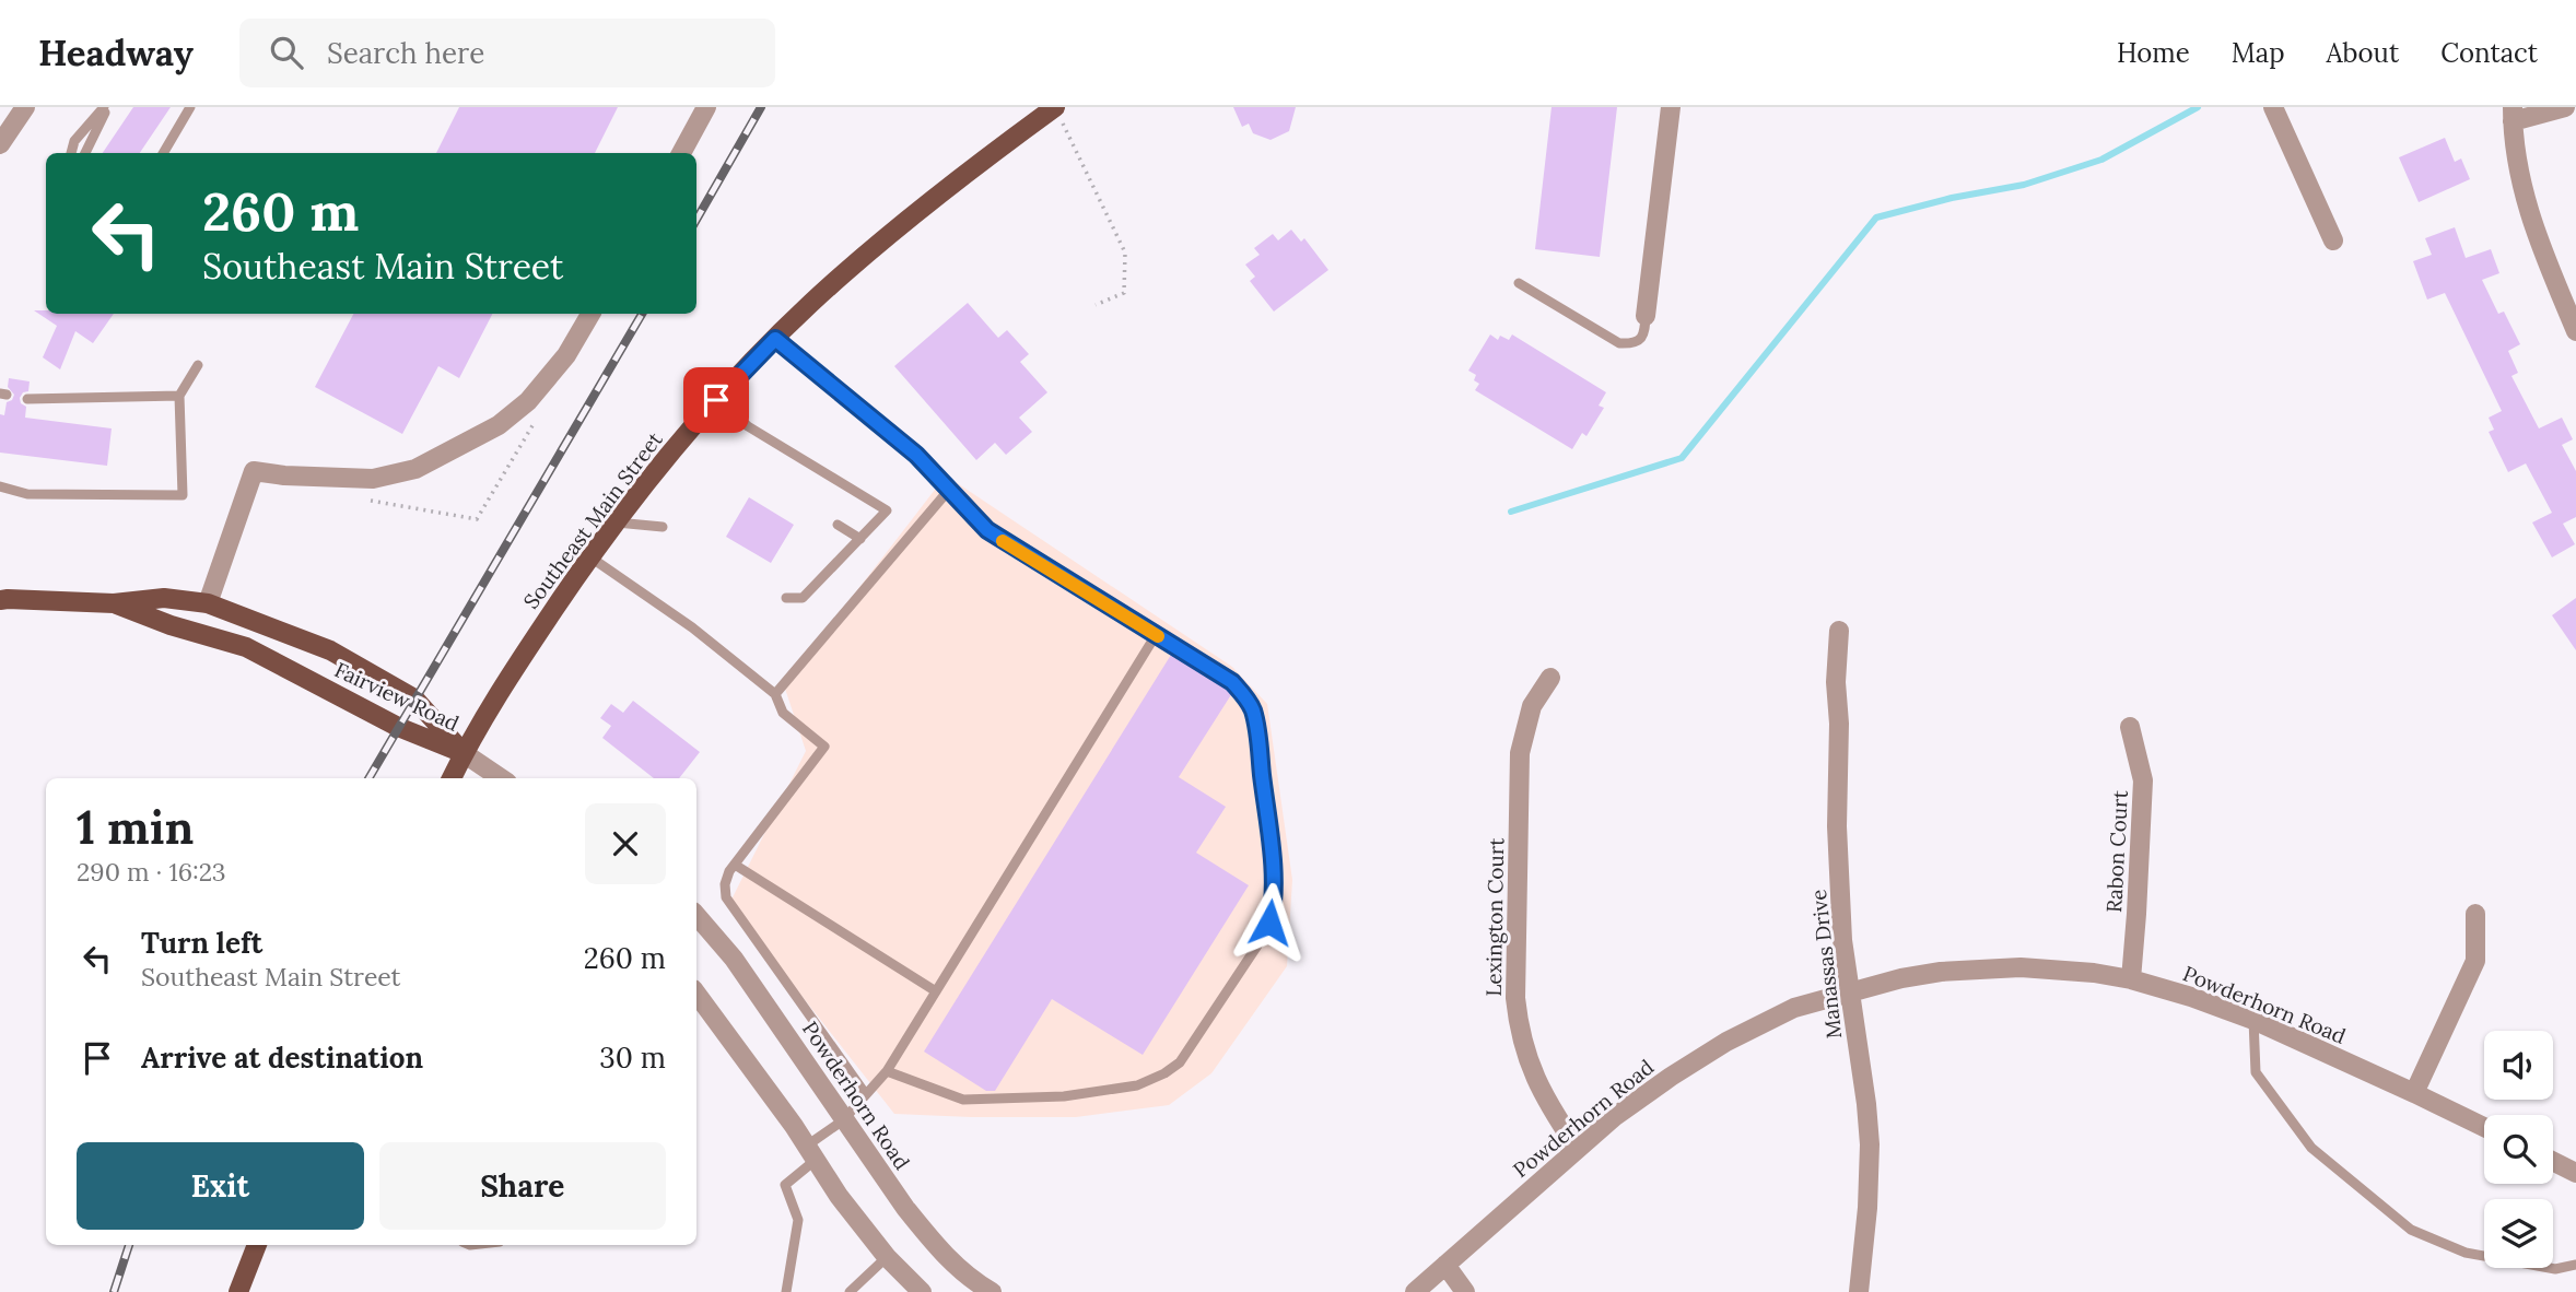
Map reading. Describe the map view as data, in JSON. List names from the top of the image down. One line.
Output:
{"streets":{"main road":["Southeast Main Street","Fairview Road"],"street":["Rabon Court","Lexington Court","Manassas Drive","Powderhorn Road"]},"crossings":[["Southeast Main Street","Fairview Road"],["Rabon Court","Powderhorn Road"],["Lexington Court","Powderhorn Road"],["Manassas Drive","Powderhorn Road"]],"page":{"header":"Headway","search":"Search here","nav":["Home","Map","About","Contact"],"turn":["260 m","Southeast Main Street"],"heading":["1 min","290 m · 16:23"],"list":[{"name":"Turn left","note":"Southeast Main Street","value":"260 m"},{"name":"Arrive at destination","value":"30 m"}],"buttons":["Exit","Share"]}}
